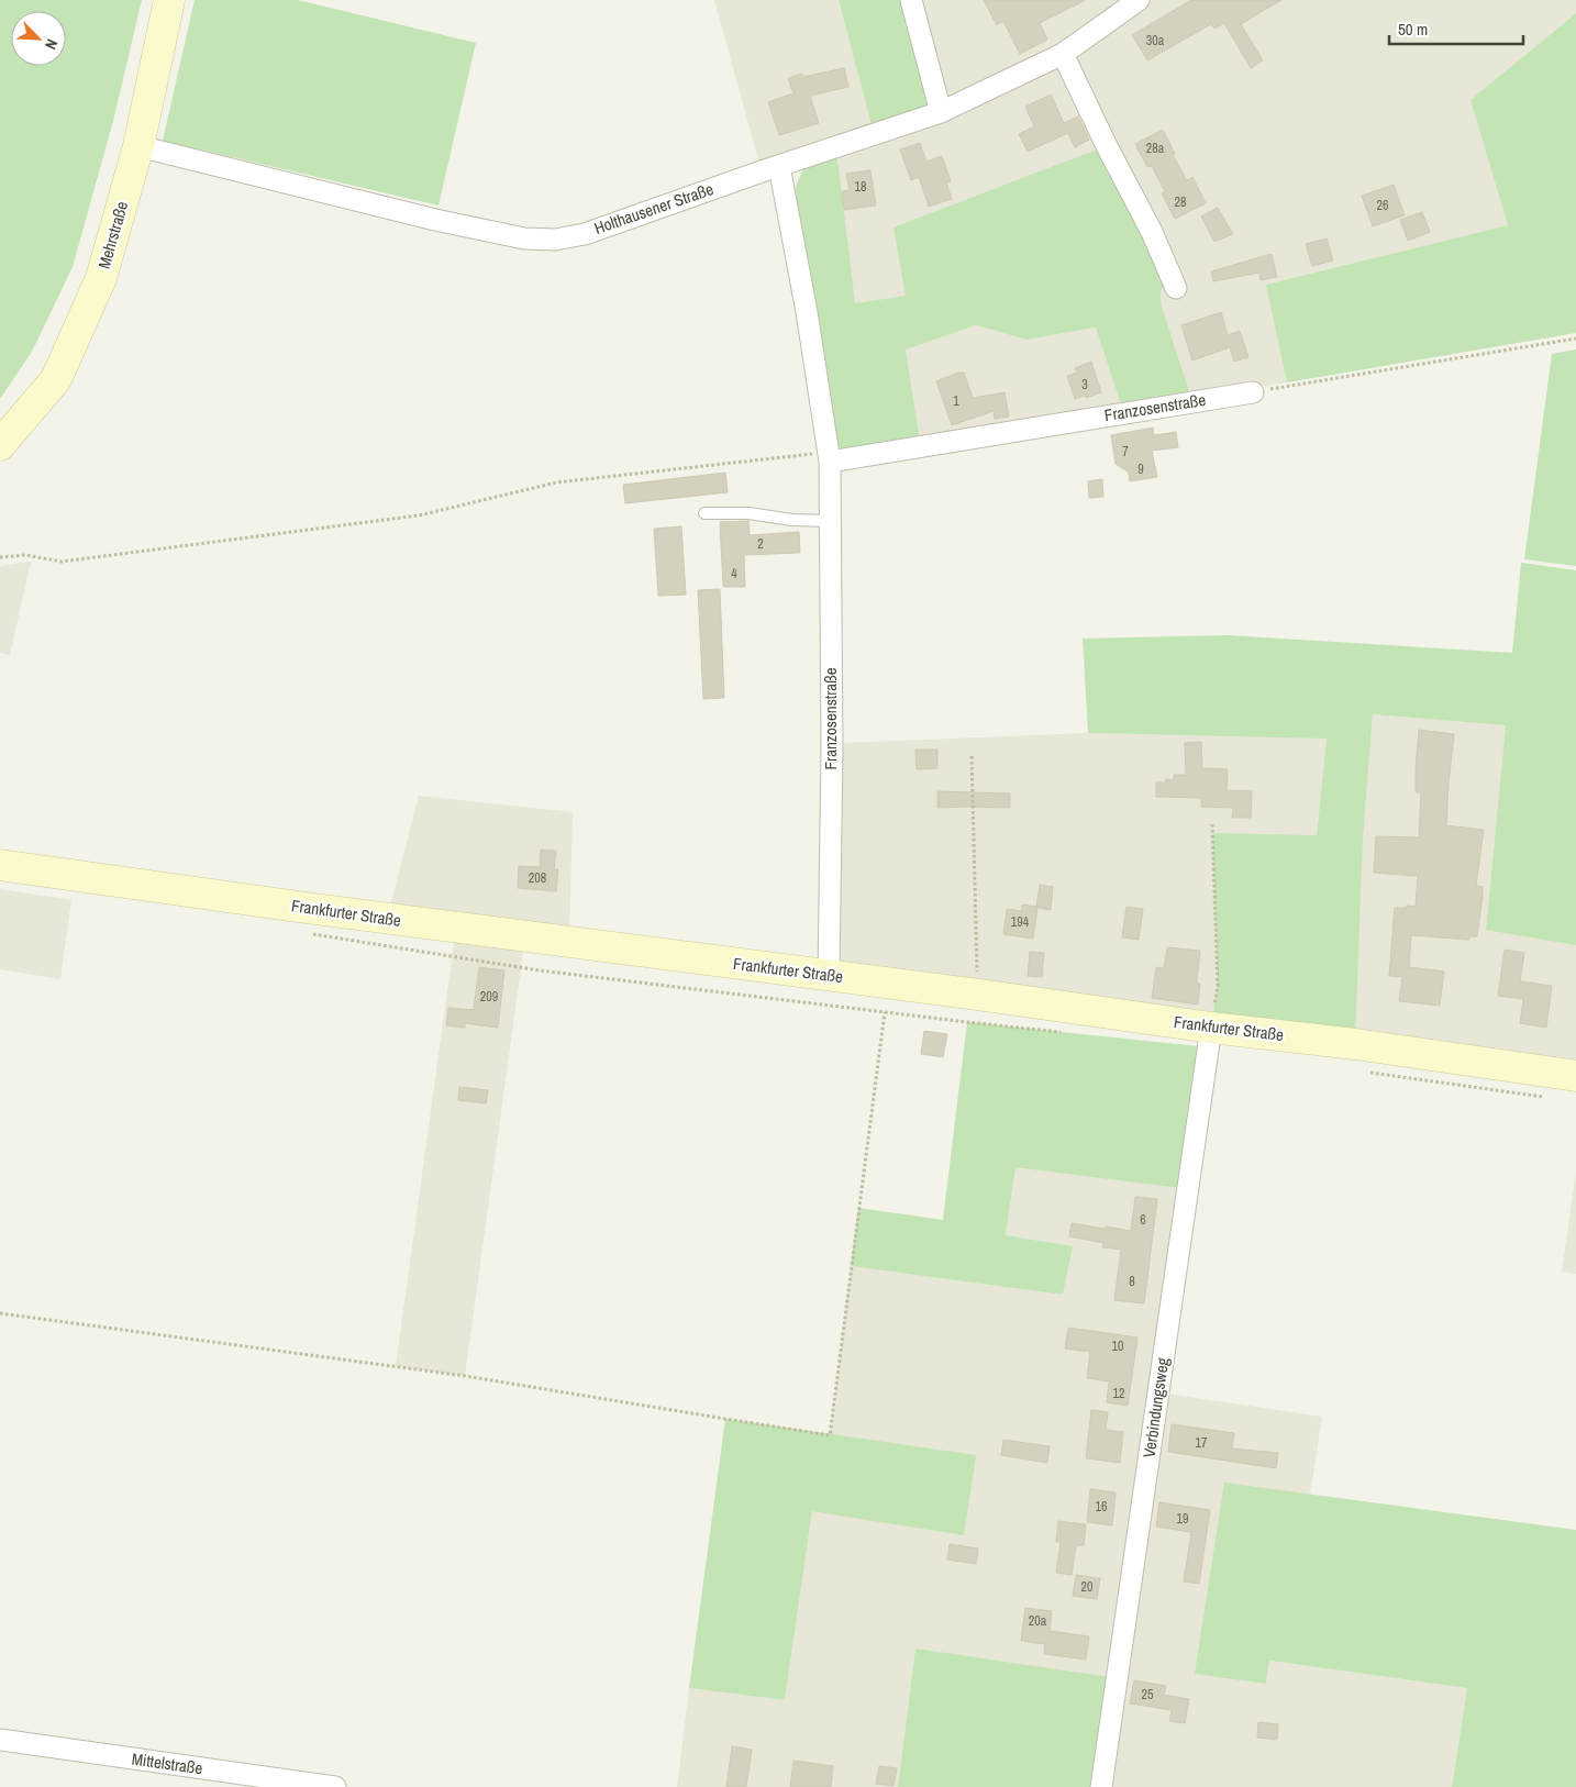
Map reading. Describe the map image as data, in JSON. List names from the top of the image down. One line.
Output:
{"streets":{"main road":["Mehrstraße","Frankfurter Straße"],"street":["Holthausener Straße","Franzosenstraße","Verbindungsweg","Mittelstraße"]},"crossings":[["Holthausener Straße","Mehrstraße"],["Holthausener Straße","Franzosenstraße"],["Franzosenstraße","Frankfurter Straße"],["Frankfurter Straße","Verbindungsweg"]],"house_numbers":["30a","28a","18","28","26","3","1","7","9","2","4","208","194","209","6","8","10","12","17","16","19","20","20a","25"],"scale_bar":"50 m","north":"bottom right"}
